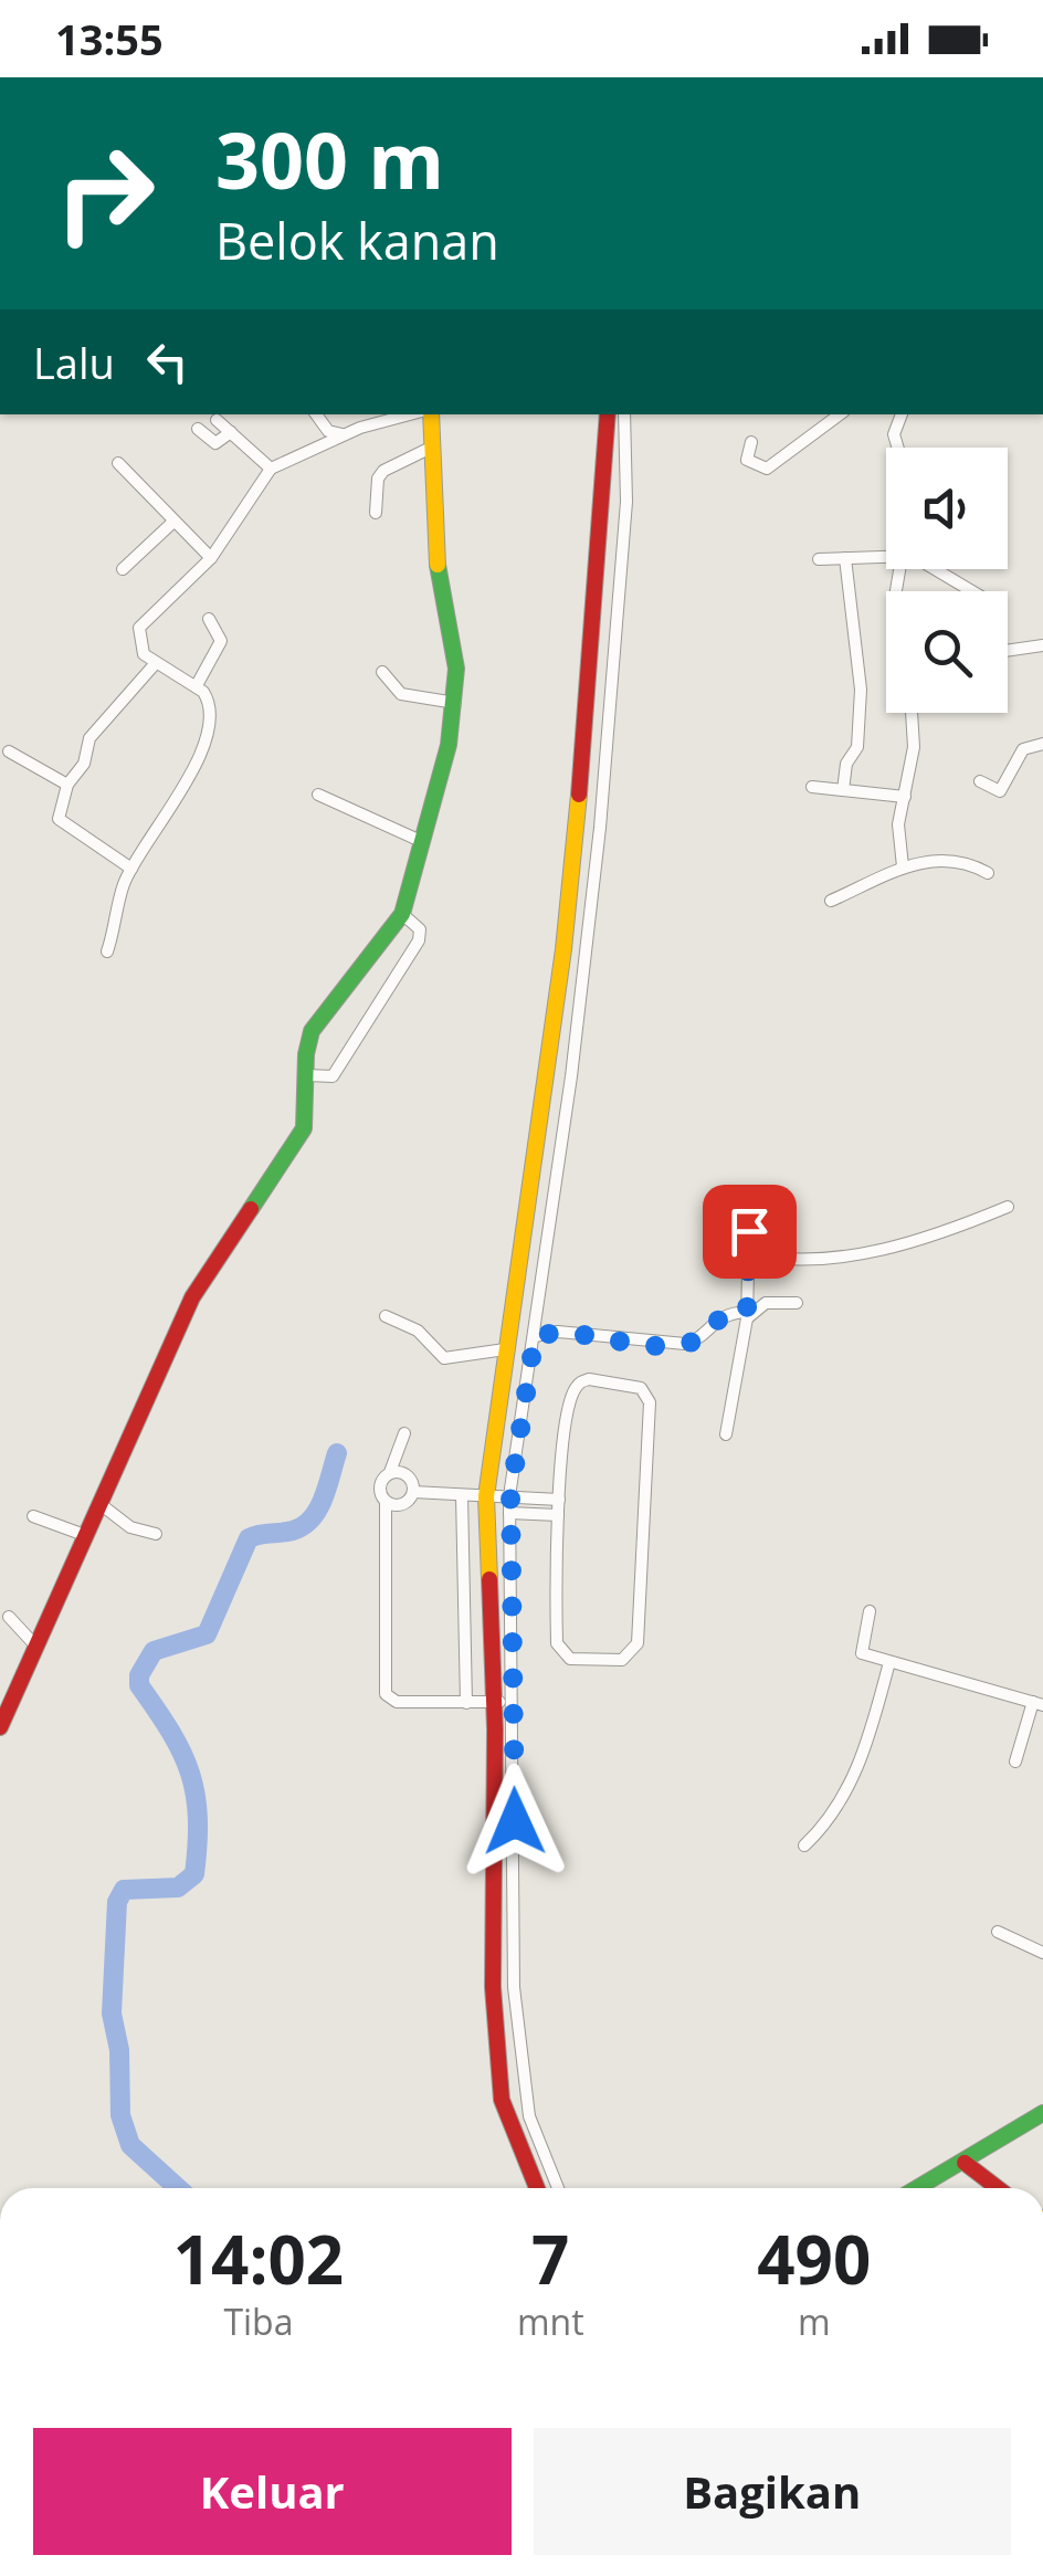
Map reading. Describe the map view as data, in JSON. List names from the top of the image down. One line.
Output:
{"page":{"status":"13:55","turn":["300 m","Belok kanan"],"then":"Lalu","eta":["14:02","Tiba","7","mnt","490","m"],"buttons":["Keluar","Bagikan"]}}
